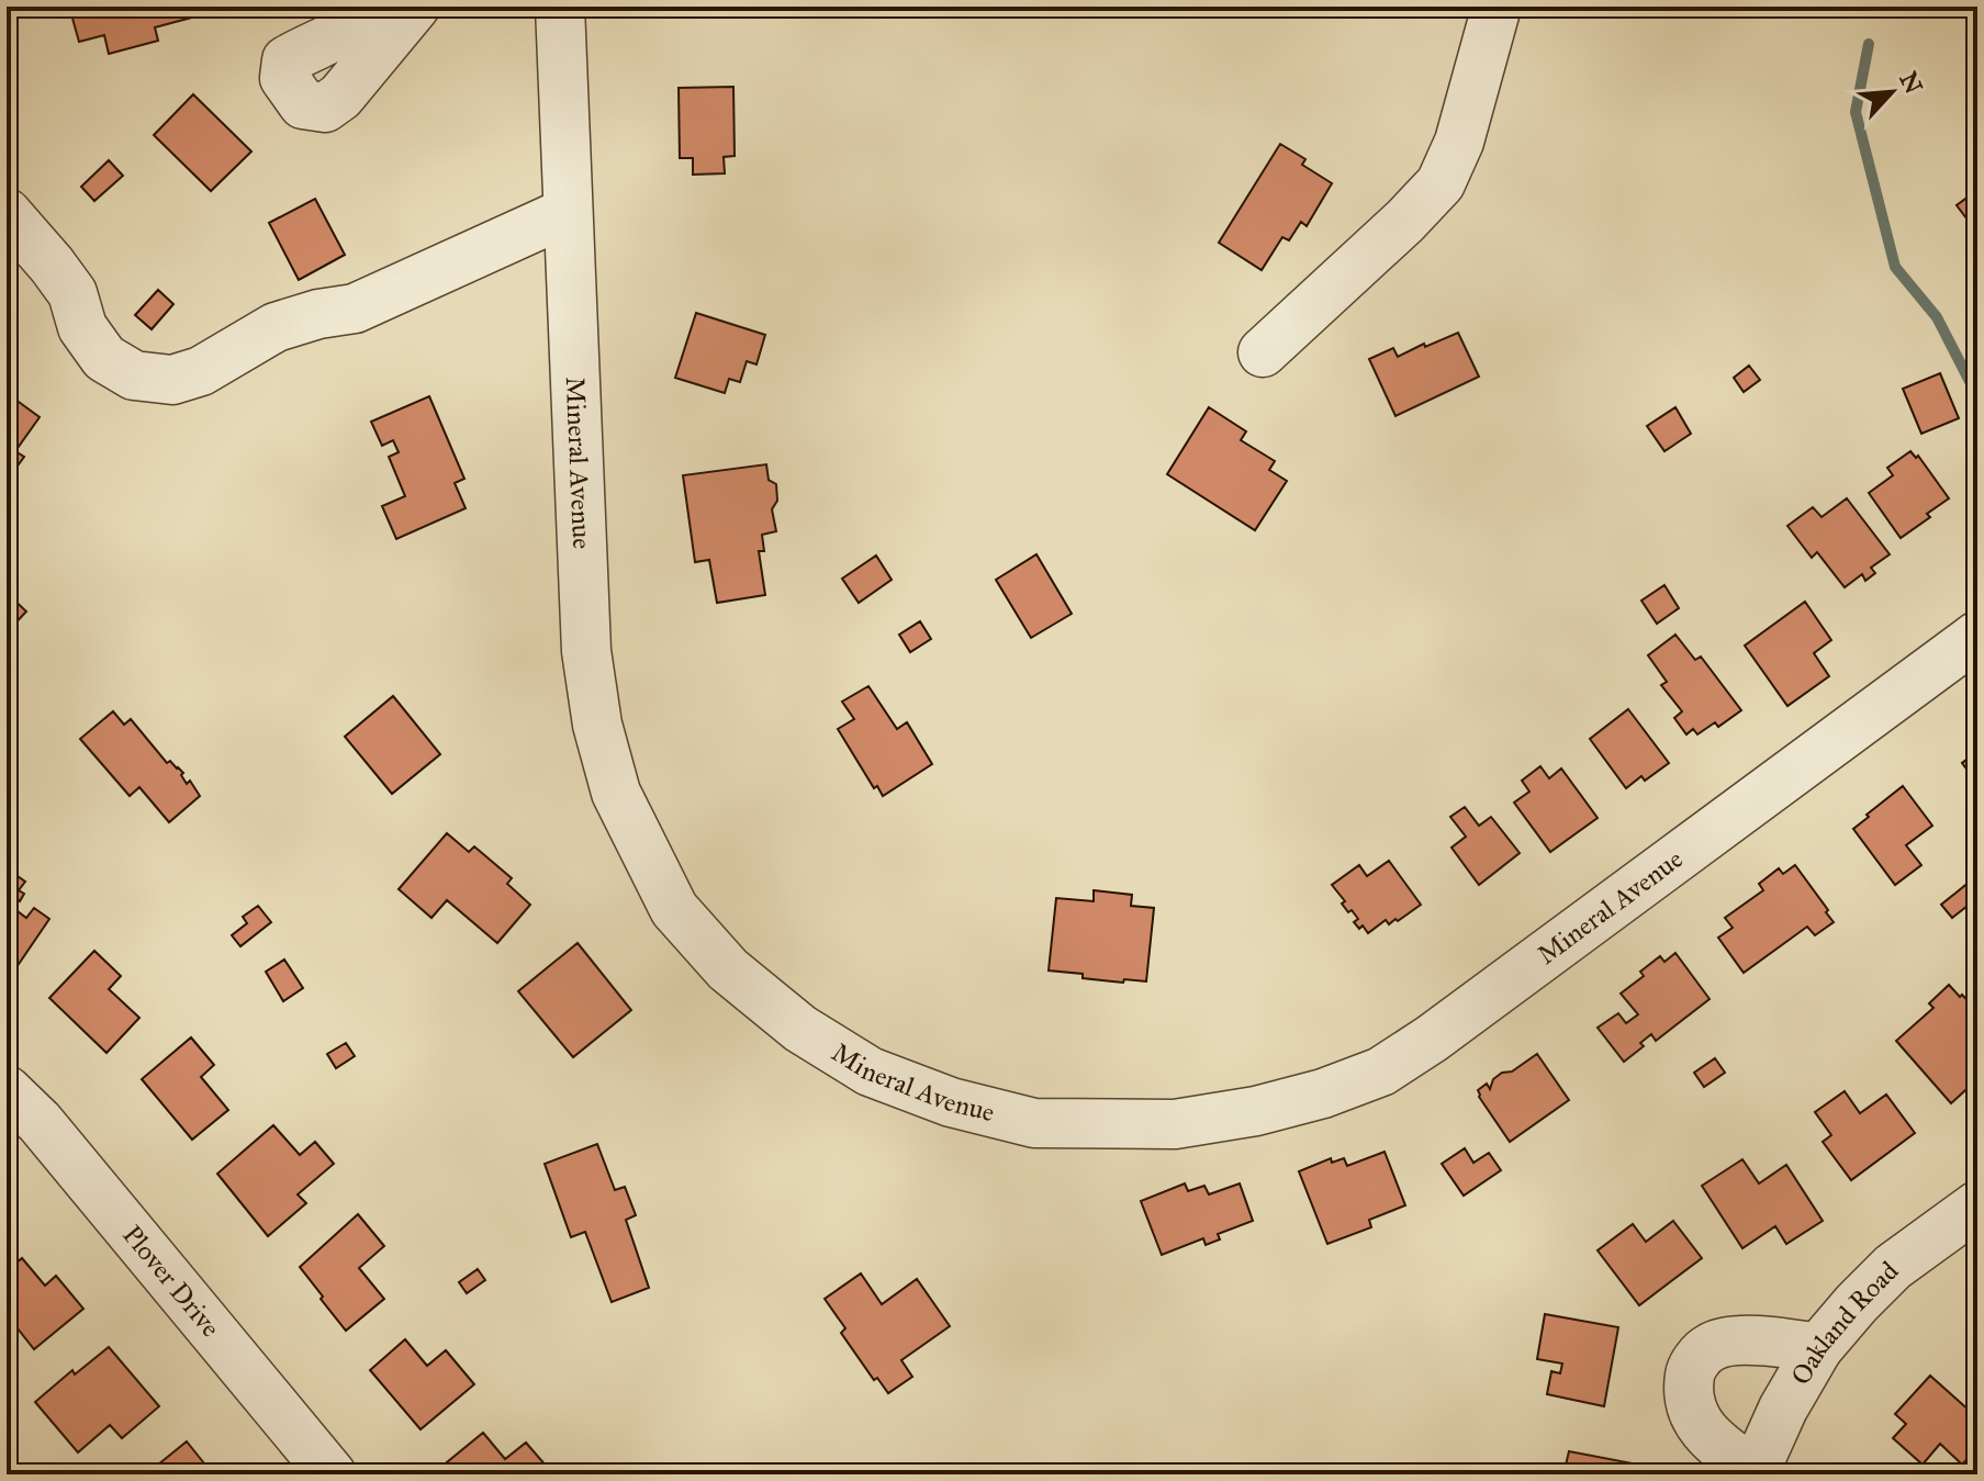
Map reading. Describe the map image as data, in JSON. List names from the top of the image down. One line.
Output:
{"streets":{"street":["Mineral Avenue","Plover Drive","Oakland Road"]},"north":"top right"}
